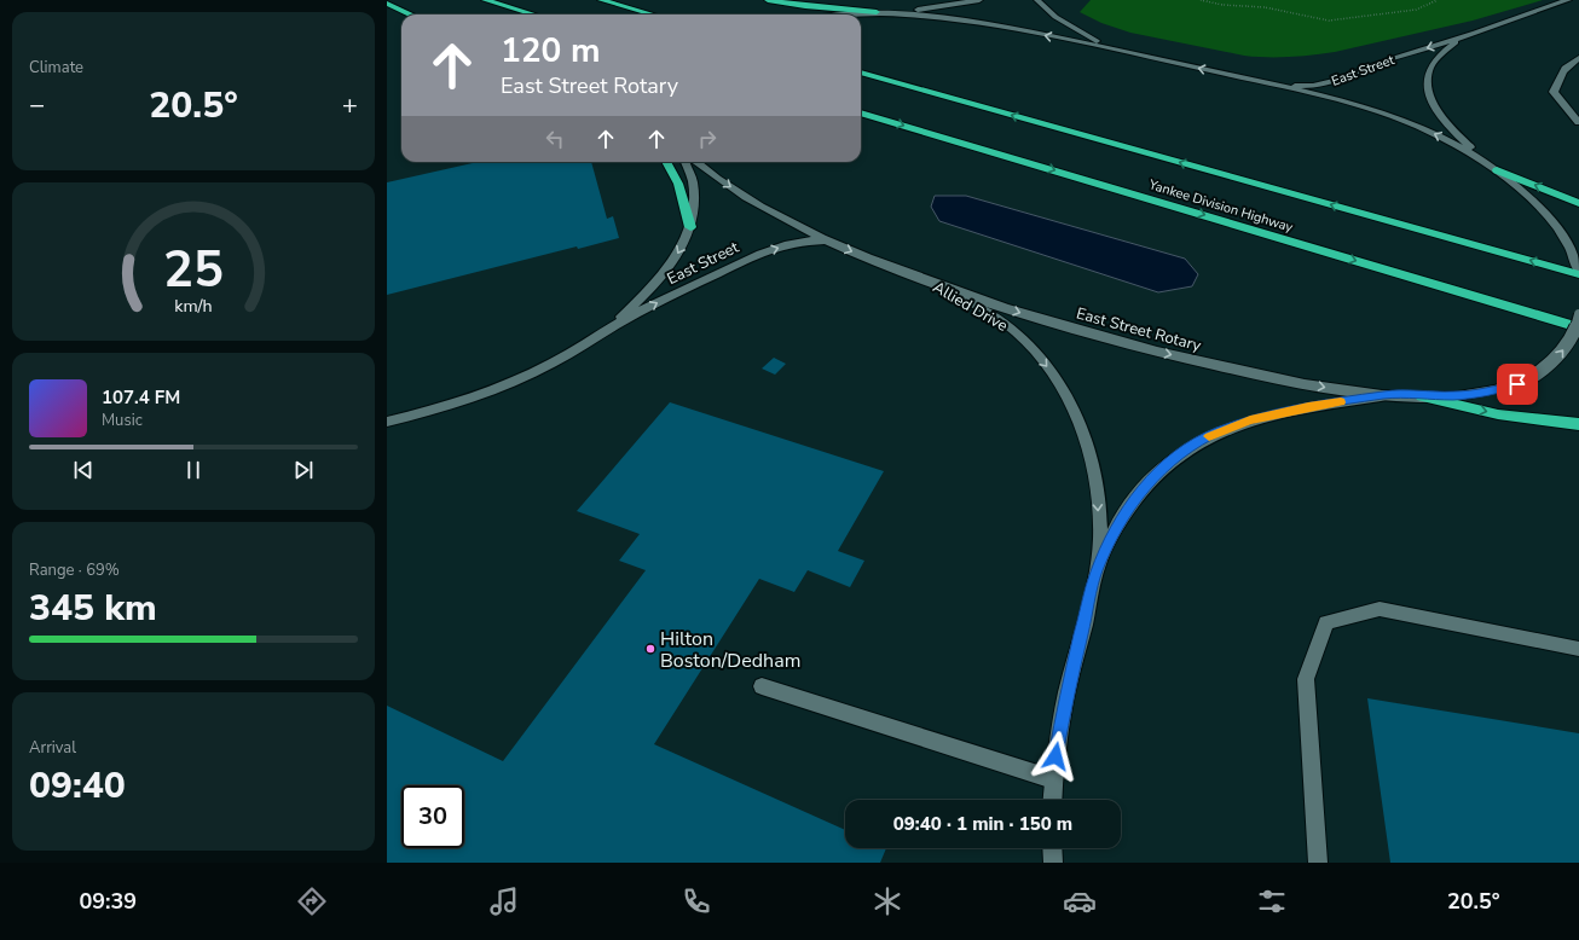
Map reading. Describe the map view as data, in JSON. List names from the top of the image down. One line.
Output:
{"streets":{"highway":["Yankee Division Highway"],"main road":["East Street","Allied Drive","East Street Rotary"]},"crossings":[["East Street","East Street Rotary"],["Allied Drive","East Street Rotary"]],"one_way":["Allied Drive","East Street Rotary"],"places":["Hilton Boston/Dedham"],"page":{"tile":["Climate",["Range · 69%","345 km"],["Arrival","09:40"]],"turn":["120 m","East Street Rotary"],"heat":["−","20.5°","+"],"song":["107.4 FM","Music"],"limit":"30","trip":"09:40 · 1 min · 150 m","tabs":["09:39","20.5°"],"gauge":["25","km/h"]}}
